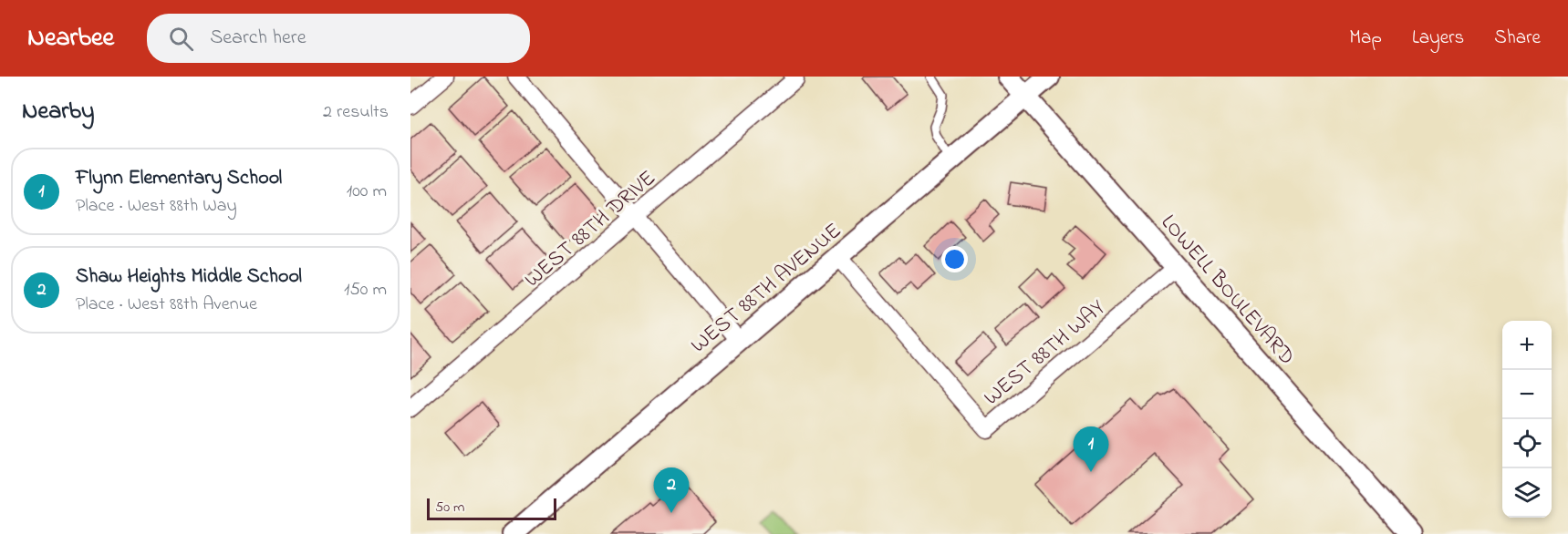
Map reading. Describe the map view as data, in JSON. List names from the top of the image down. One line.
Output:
{"streets":{"street":["WEST 88TH DRIVE","WEST 88TH AVENUE","LOWELL BOULEVARD","WEST 88TH WAY"]},"crossings":[["WEST 88TH AVENUE","LOWELL BOULEVARD"],["WEST 88TH AVENUE","WEST 88TH WAY"],["LOWELL BOULEVARD","WEST 88TH WAY"]],"scale_bar":"50 m","page":{"header":"Nearbee","search":"Search here","nav":["Map","Layers","Share"],"heading":["Nearby","2 results"],"list":[{"mark":"1","name":"Flynn Elementary School","note":"Place · West 88th Way","value":"100 m"},{"mark":"2","name":"Shaw Heights Middle School","note":"Place · West 88th Avenue","value":"150 m"}],"map_buttons":["+","−"],"pins":["1","2"],"scale":"50 m"}}
